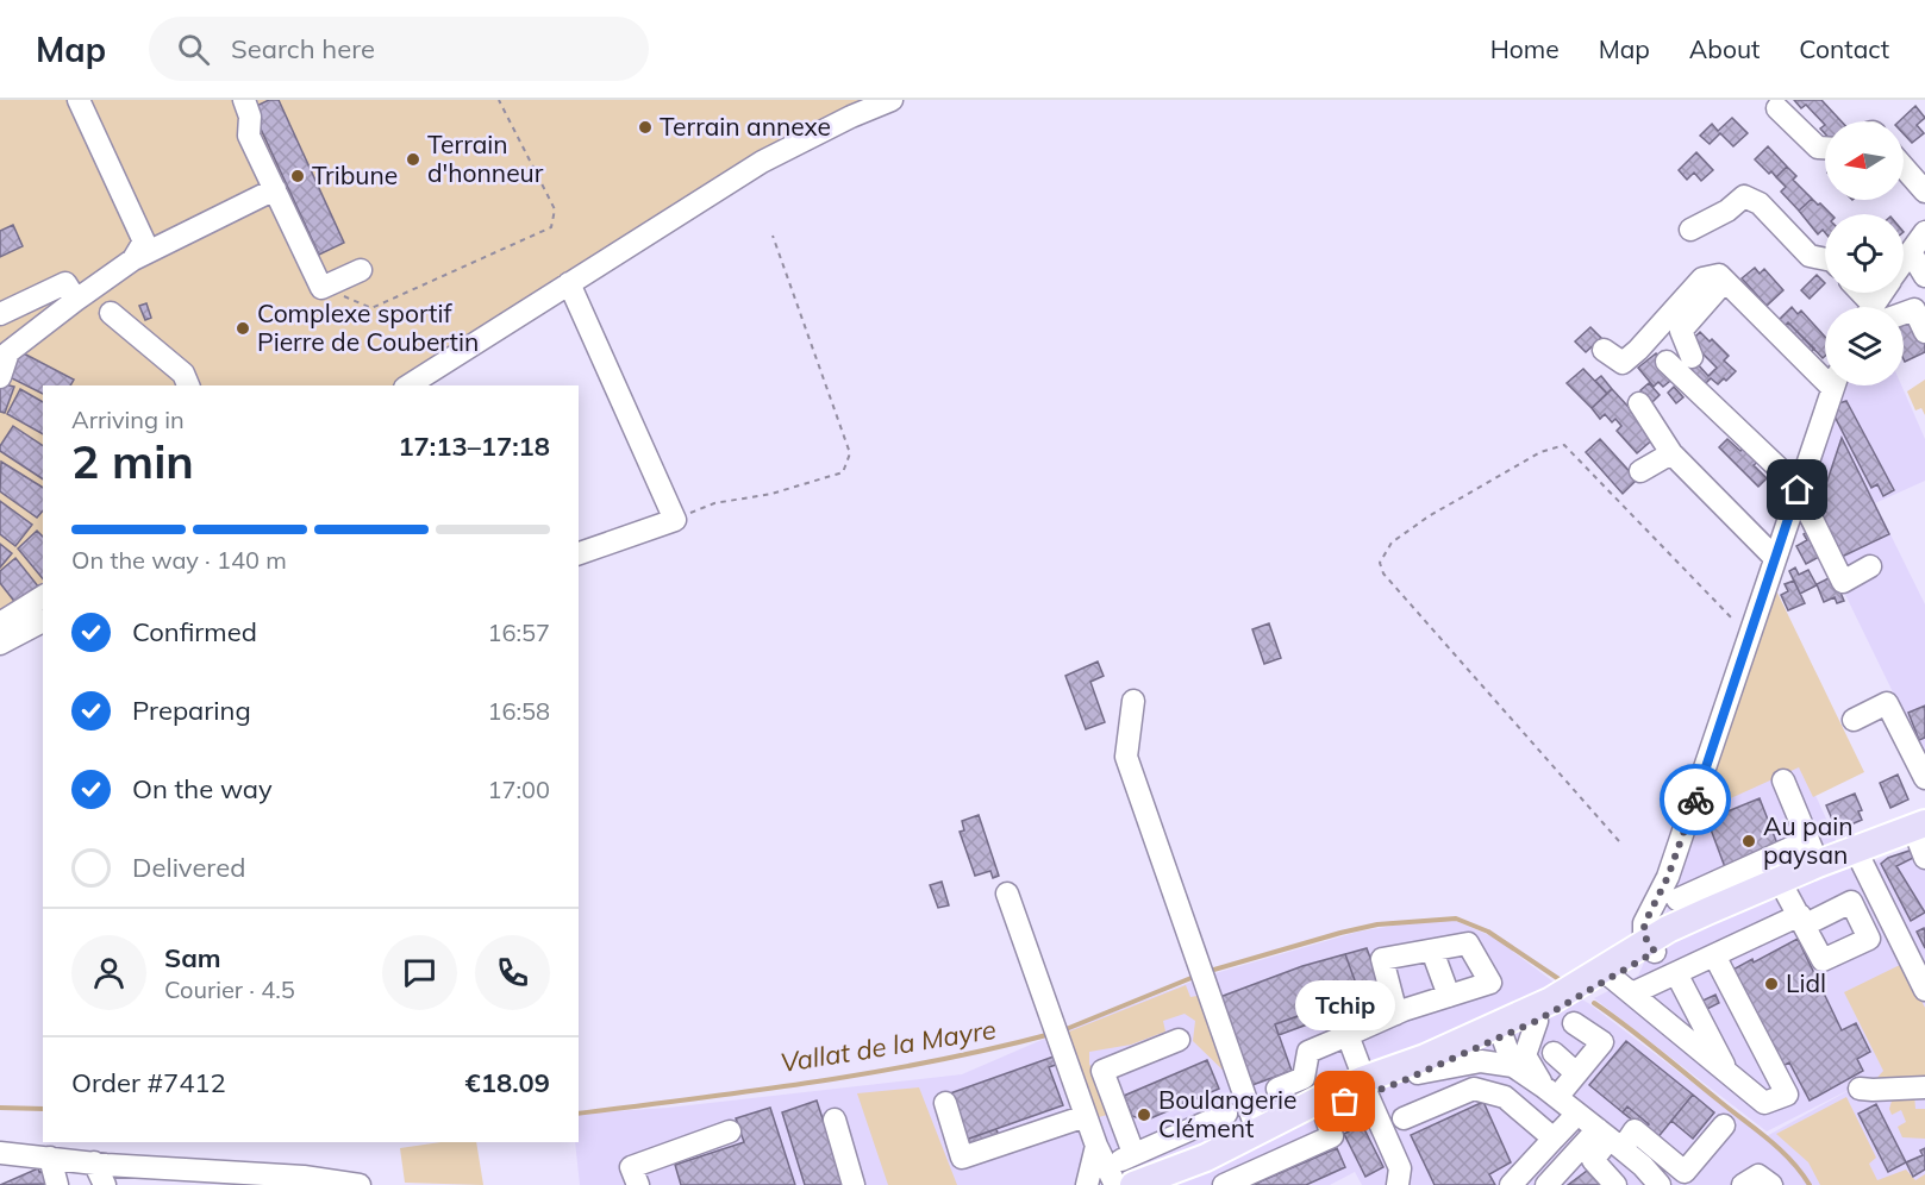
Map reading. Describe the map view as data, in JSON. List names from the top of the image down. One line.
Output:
{"water":["Vallat de la Mayre"],"places":["Terrain annexe","Terrain d'honneur","Tribune","Complexe sportif Pierre de Coubertin","Au pain paysan","Lidl","Tchip","Boulangerie Clément"],"north":"left","page":{"header":"Map","search":"Search here","nav":["Home","Map","About","Contact"],"heading":["2 min","Arriving in","17:13–17:18"],"panel":["Sam","Courier · 4.5","Order #7412","€18.09"],"bar":"On the way · 140 m","list":[["Confirmed","16:57"],["Preparing","16:58"],["On the way","17:00"],"Delivered"],"bubble":"Tchip"}}
